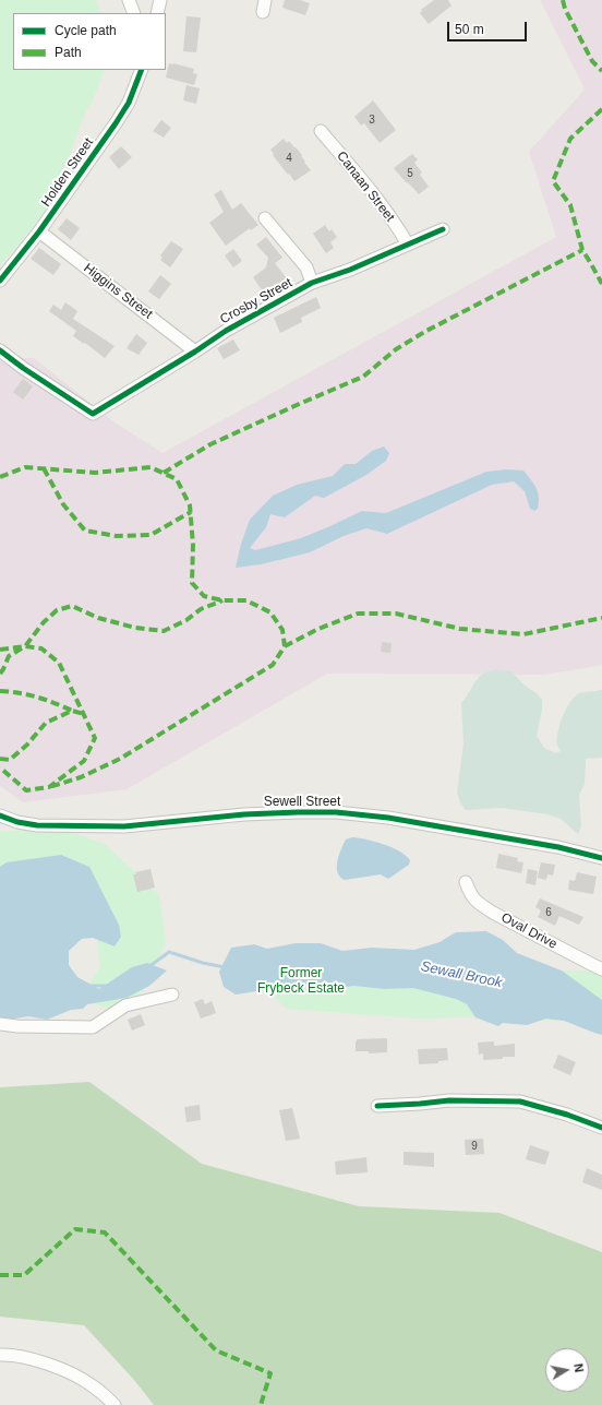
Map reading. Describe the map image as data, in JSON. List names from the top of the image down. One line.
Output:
{"streets":{"street":["Holden Street","Canaan Street","Higgins Street","Crosby Street","Sewell Street","Oval Drive"]},"crossings":[["Holden Street","Higgins Street"],["Canaan Street","Crosby Street"],["Higgins Street","Crosby Street"]],"water":["Sewall Brook"],"parks":["Former Frybeck Estate"],"house_numbers":["3","4","5","6","9"],"legend":["Cycle path","Path"],"scale_bar":"50 m","north":"right"}
